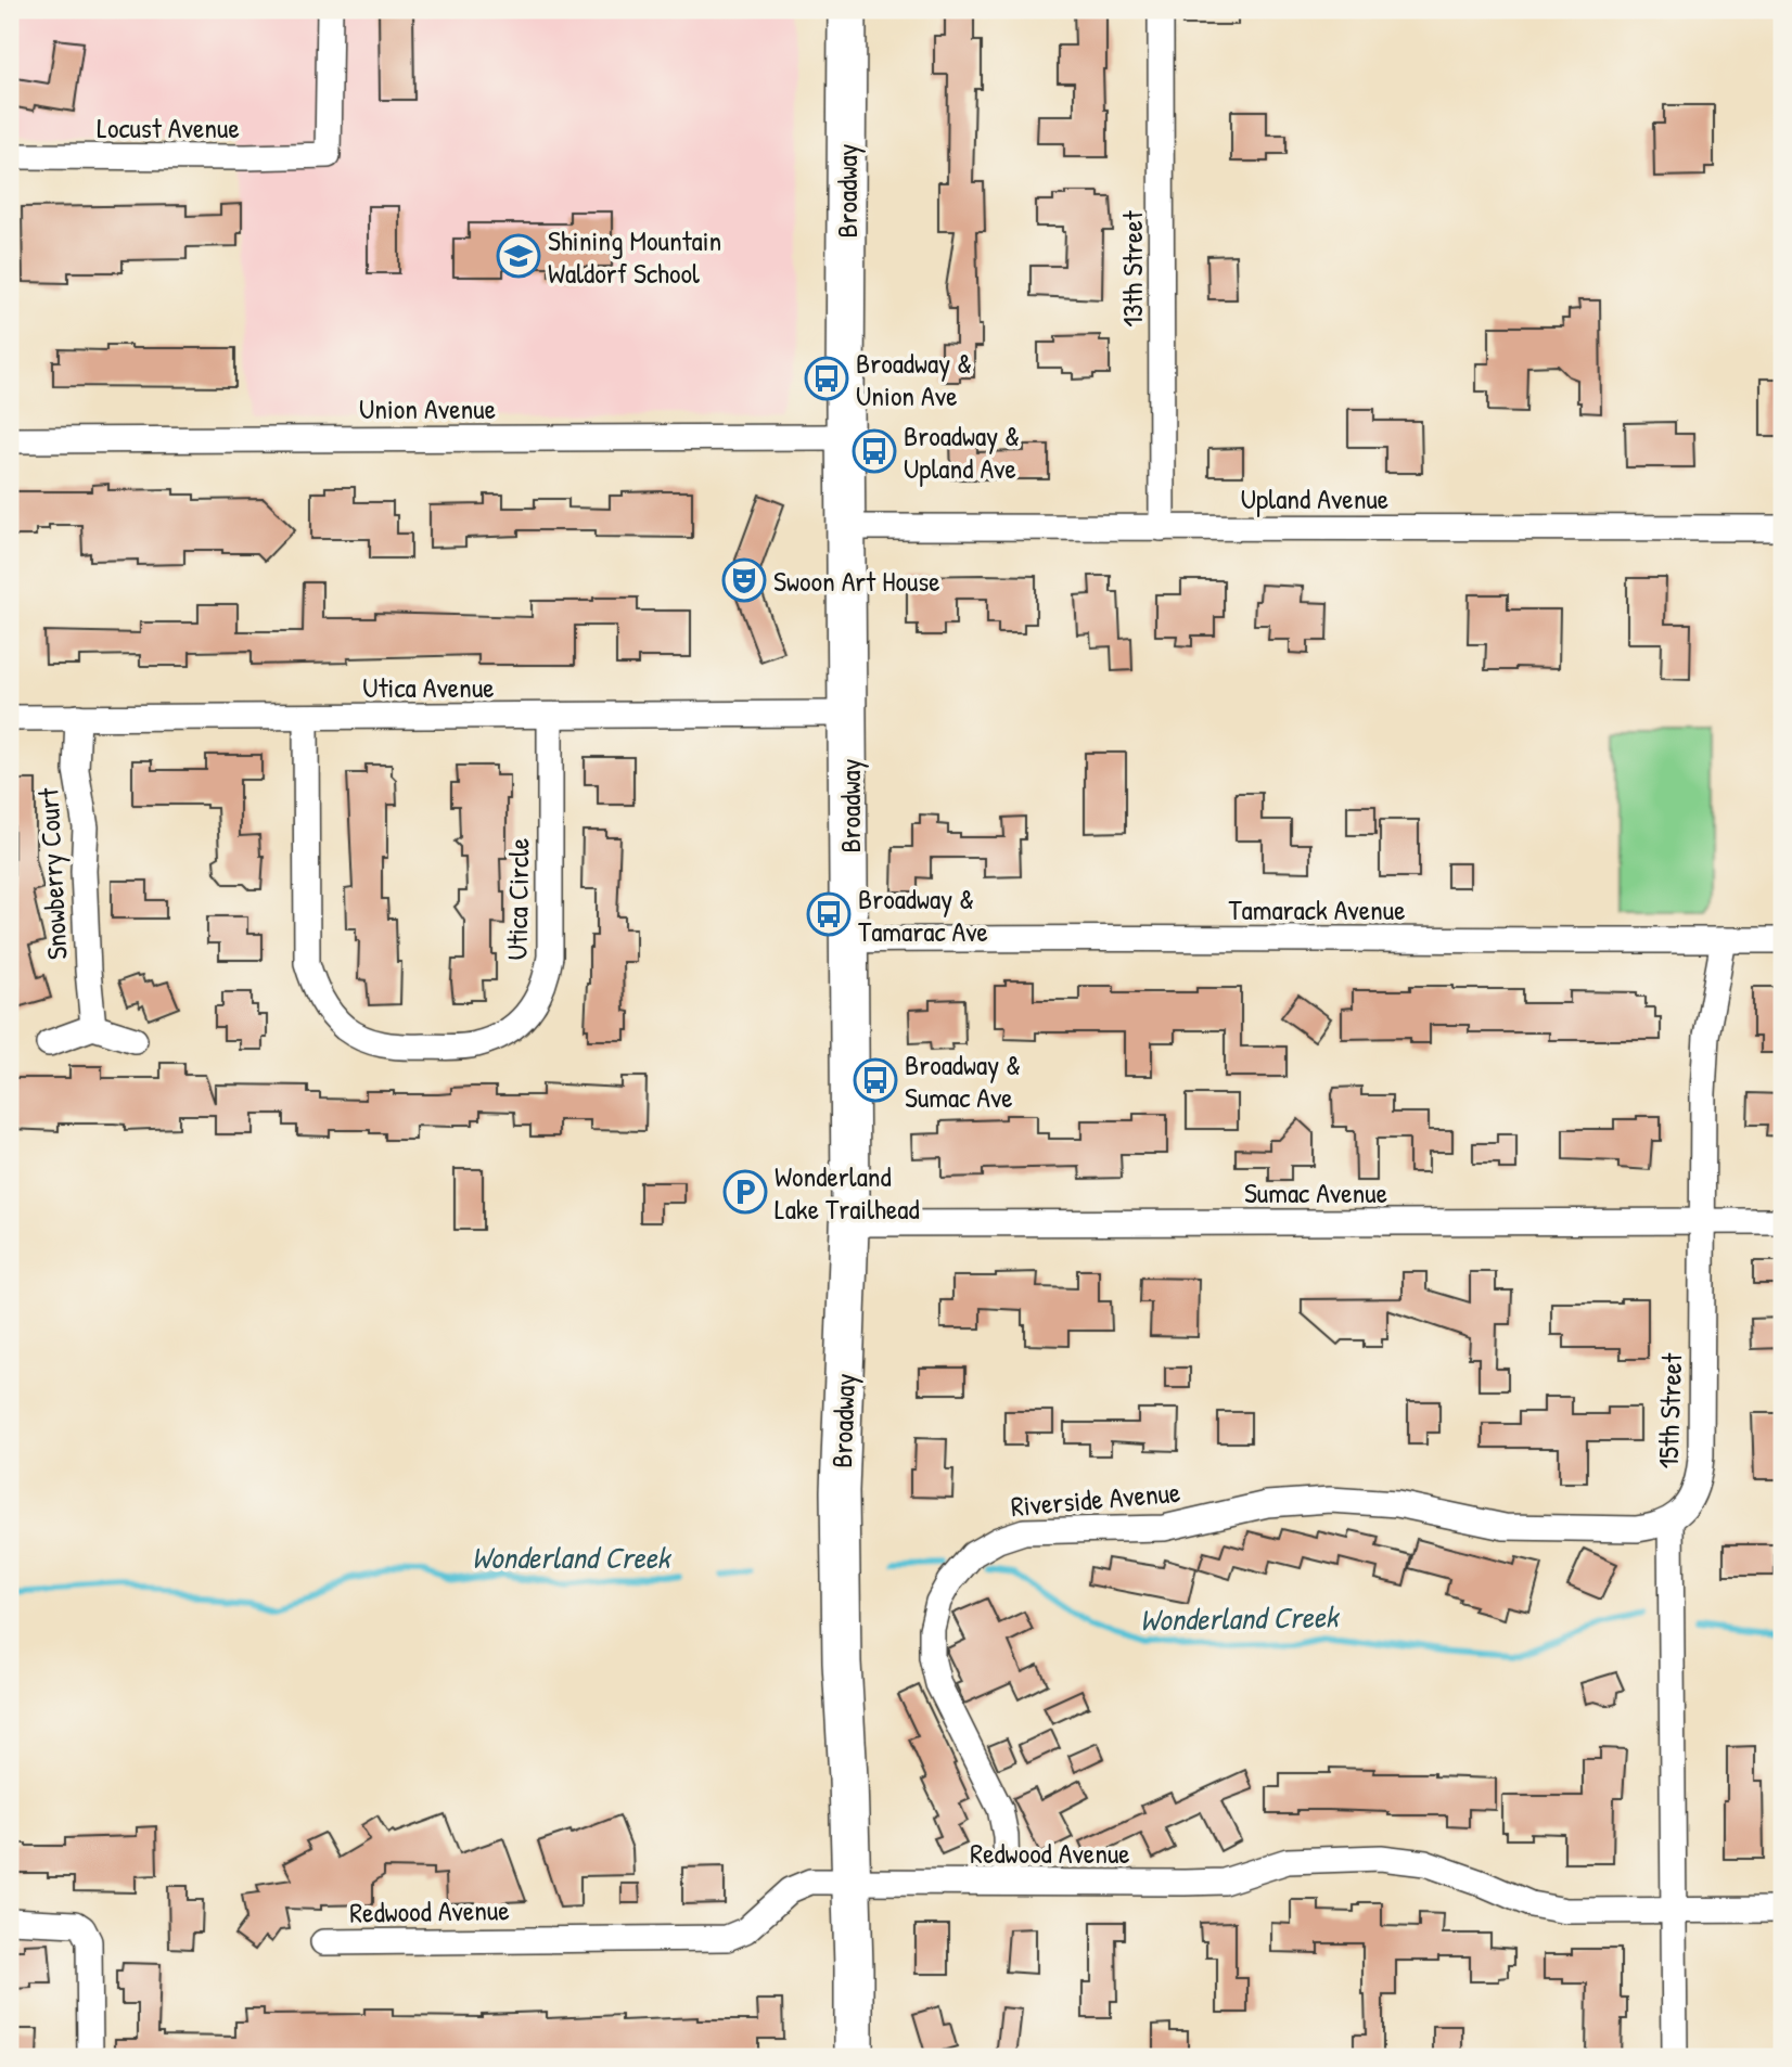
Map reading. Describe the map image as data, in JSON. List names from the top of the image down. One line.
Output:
{"streets":{"main road":["Broadway"],"street":["Locust Avenue","13th Street","Union Avenue","Upland Avenue","Utica Avenue","Snowberry Court","Utica Circle","Tamarack Avenue","Sumac Avenue","15th Street","Riverside Avenue","Redwood Avenue"]},"crossings":[["Broadway","Union Avenue"],["Broadway","Upland Avenue"],["Broadway","Utica Avenue"],["Broadway","Tamarack Avenue"],["Broadway","Sumac Avenue"],["Broadway","Redwood Avenue"],["13th Street","Upland Avenue"],["Utica Avenue","Snowberry Court"],["Utica Avenue","Utica Circle"],["Tamarack Avenue","15th Street"],["Sumac Avenue","15th Street"],["15th Street","Riverside Avenue"],["Riverside Avenue","Redwood Avenue"]],"water":["Wonderland Creek"],"places":{"school or university":["Shining Mountain Waldorf School"],"bus stop":["Broadway & Union Ave","Broadway & Upland Ave","Broadway & Tamarac Ave","Broadway & Sumac Ave"],"theatre":["Swoon Art House"],"parking":["Wonderland Lake Trailhead"]}}
